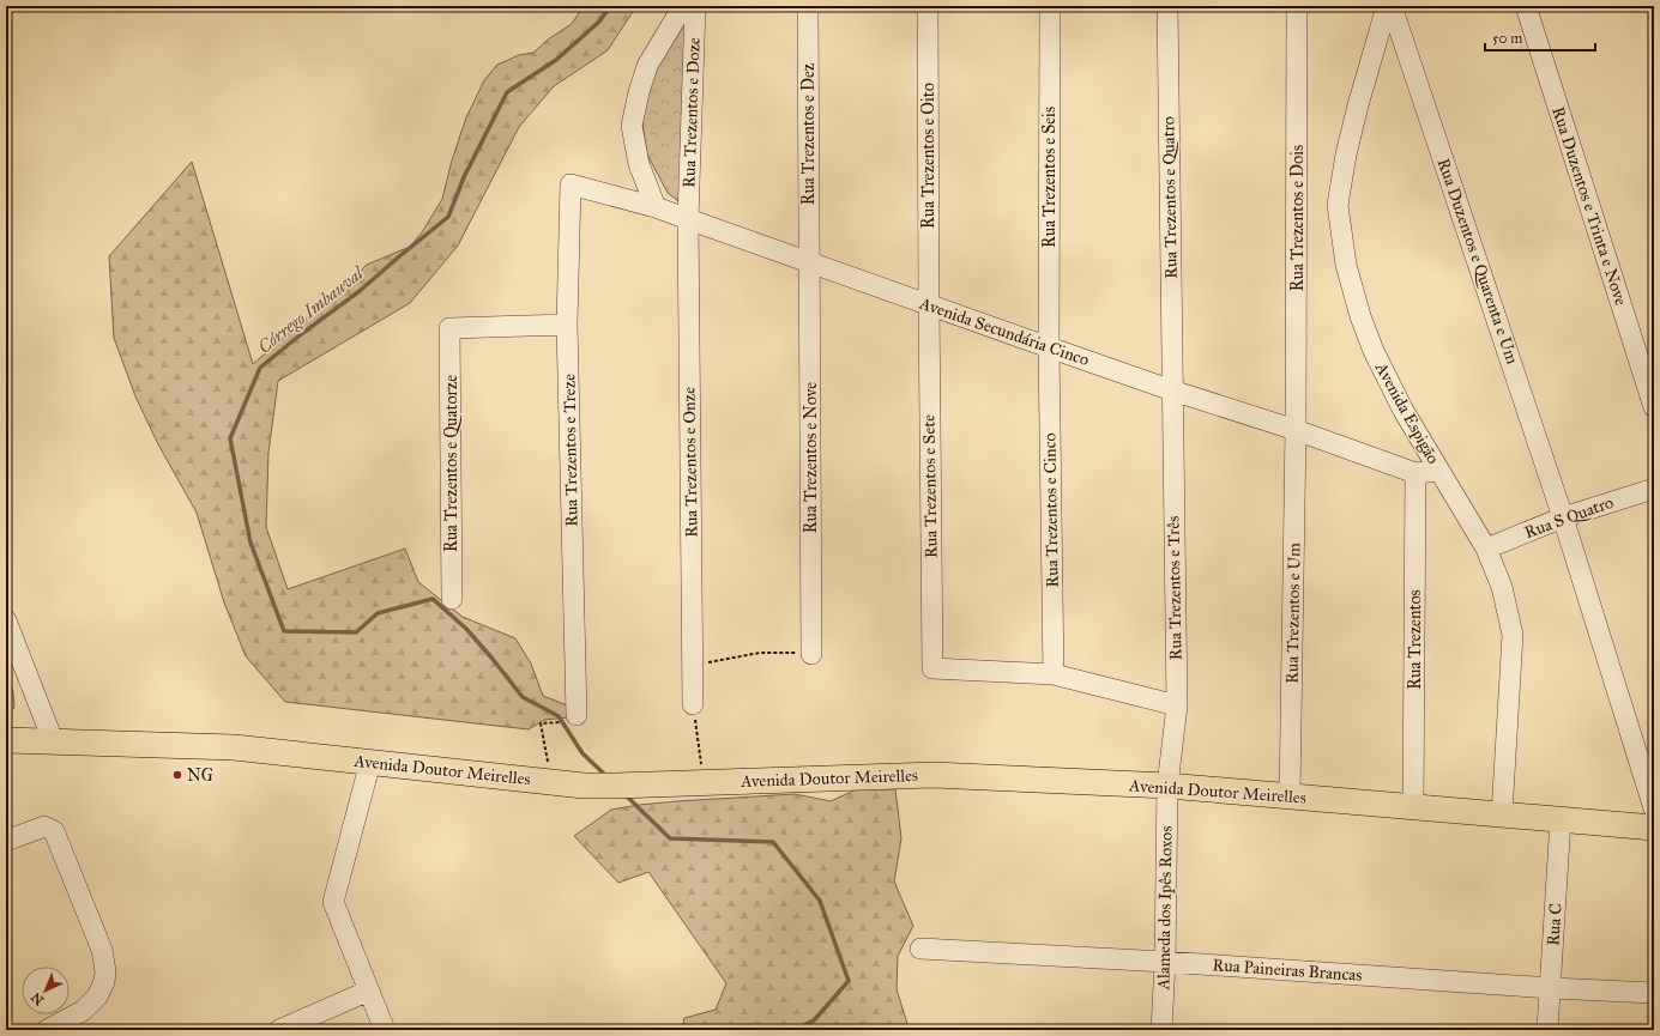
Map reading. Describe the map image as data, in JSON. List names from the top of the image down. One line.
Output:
{"streets":{"main road":["Avenida Doutor Meirelles"],"street":["Rua Trezentos e Doze","Rua Trezentos e Dez","Rua Trezentos e Oito","Rua Trezentos e Seis","Rua Trezentos e Quatro","Rua Duzentos e Trinta e Nove","Rua Trezentos e Dois","Rua Duzentos e Quarenta e Um","Avenida Secundária Cinco","Avenida Espigão","Rua Trezentos e Treze","Rua Trezentos e Nove","Rua Trezentos e Onze","Rua Trezentos e Quatorze","Rua Trezentos e Sete","Rua Trezentos e Cinco","Rua S Quatro","Rua Trezentos e Três","Rua Trezentos e Um","Rua Trezentos","Alameda dos Ipês Roxos","Rua C","Rua Paineiras Brancas"]},"crossings":[["Rua Trezentos e Doze","Avenida Secundária Cinco"],["Rua Trezentos e Doze","Rua Trezentos e Onze"],["Rua Trezentos e Dez","Avenida Secundária Cinco"],["Rua Trezentos e Dez","Rua Trezentos e Nove"],["Rua Trezentos e Oito","Avenida Secundária Cinco"],["Rua Trezentos e Oito","Rua Trezentos e Sete"],["Rua Trezentos e Seis","Avenida Secundária Cinco"],["Rua Trezentos e Seis","Rua Trezentos e Cinco"],["Rua Trezentos e Quatro","Avenida Secundária Cinco"],["Rua Trezentos e Quatro","Rua Trezentos e Três"],["Rua Trezentos e Dois","Avenida Secundária Cinco"],["Rua Trezentos e Dois","Rua Trezentos e Um"],["Rua Duzentos e Quarenta e Um","Rua S Quatro"],["Avenida Secundária Cinco","Avenida Espigão"],["Avenida Secundária Cinco","Rua Trezentos e Treze"],["Avenida Secundária Cinco","Rua Trezentos e Nove"],["Avenida Secundária Cinco","Rua Trezentos e Onze"],["Avenida Secundária Cinco","Rua Trezentos e Sete"],["Avenida Secundária Cinco","Rua Trezentos e Cinco"],["Avenida Secundária Cinco","Rua Trezentos e Três"],["Avenida Secundária Cinco","Rua Trezentos e Um"],["Avenida Secundária Cinco","Rua Trezentos"],["Avenida Espigão","Rua S Quatro"],["Avenida Espigão","Avenida Doutor Meirelles"],["Rua Trezentos e Treze","Rua Trezentos e Quatorze"],["Rua Trezentos e Sete","Rua Trezentos e Cinco"],["Rua Trezentos e Três","Avenida Doutor Meirelles"],["Rua Trezentos e Três","Alameda dos Ipês Roxos"],["Rua Trezentos e Um","Avenida Doutor Meirelles"],["Rua Trezentos","Avenida Doutor Meirelles"],["Avenida Doutor Meirelles","Alameda dos Ipês Roxos"],["Avenida Doutor Meirelles","Rua C"],["Alameda dos Ipês Roxos","Rua Paineiras Brancas"],["Rua C","Rua Paineiras Brancas"]],"water":["Córrego Imbauval"],"places":["NG"],"scale_bar":"50 m","north":"bottom left"}
